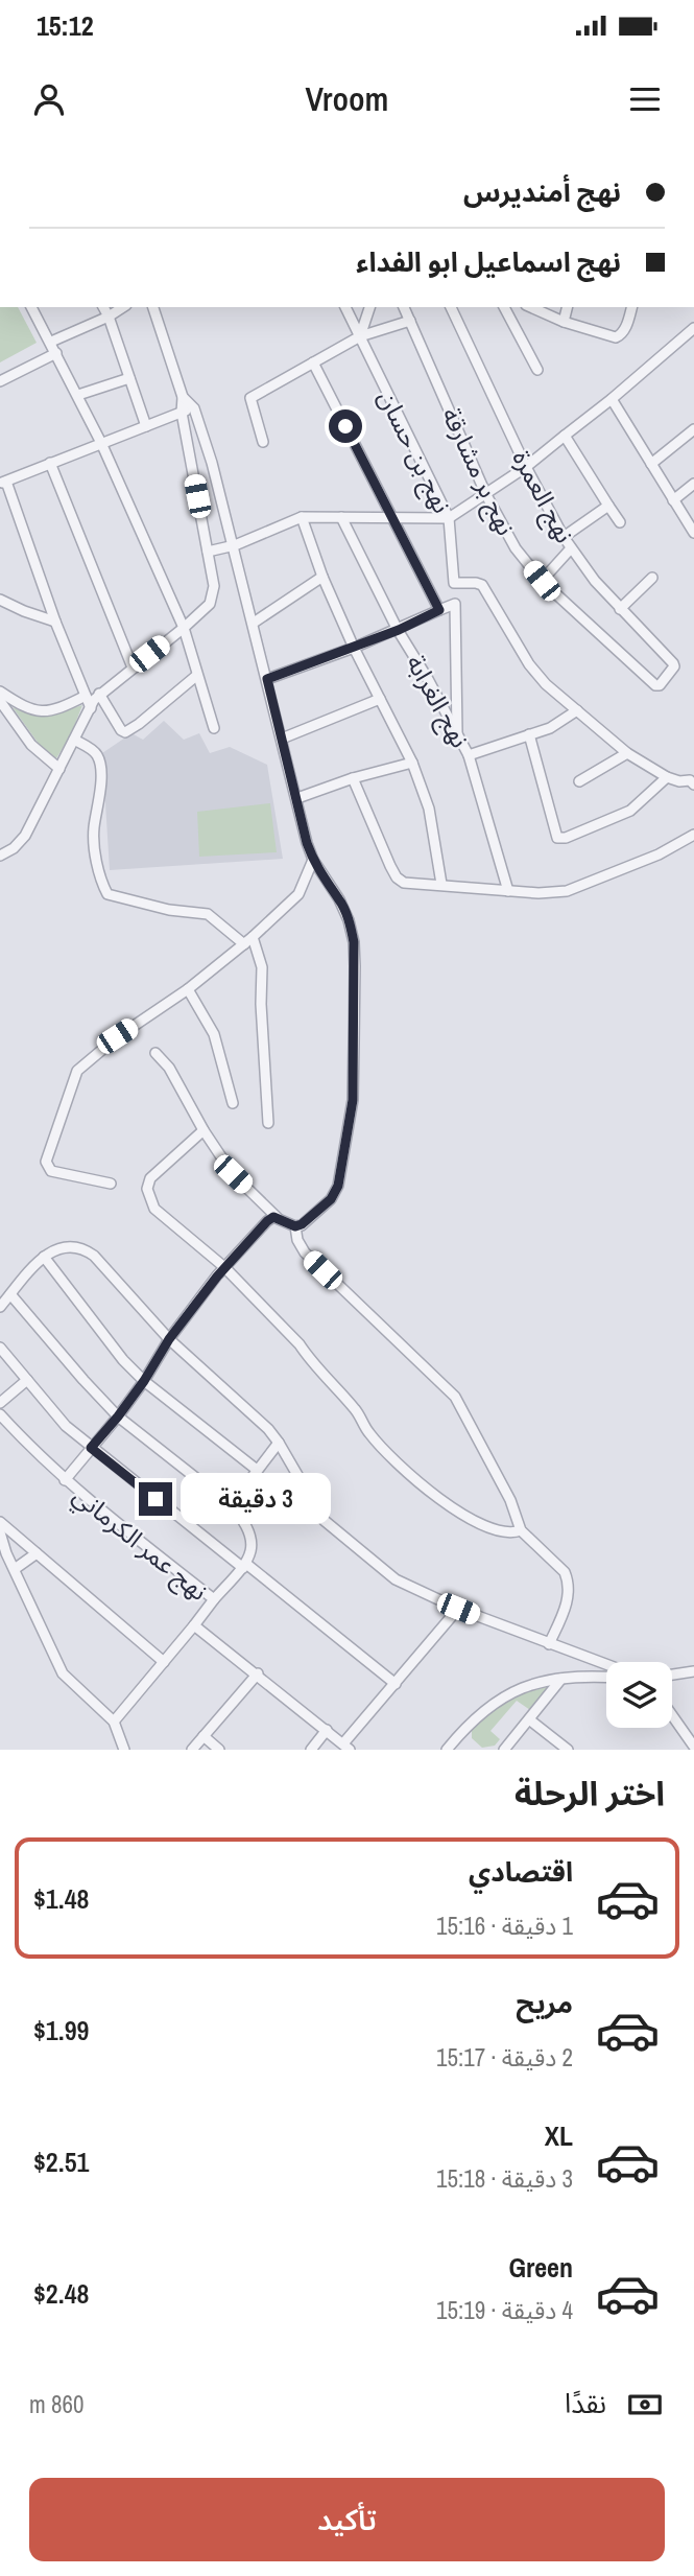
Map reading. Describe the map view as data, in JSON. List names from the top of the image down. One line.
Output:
{"streets":{"street":["نهج بن حسان","نهج بر مشارقة","نهج العمرة","نهج الغرابة","نهج عمر الكرماني"]},"crossings":[["نهج بن حسان","نهج الغرابة"],["نهج بر مشارقة","نهج العمرة"]],"page":{"status":"15:12","header":"Vroom","banner":["نهج أمنديرس","نهج اسماعيل ابو الفداء"],"bubble":"3 دقيقة","heading":"اختر الرحلة","list":[{"name":"اقتصادي","note":"1 دقيقة · 15:16","value":"$1.48"},{"name":"مريح","note":"2 دقيقة · 15:17","value":"$1.99"},{"name":"XL","note":"3 دقيقة · 15:18","value":"$2.51"},{"name":"Green","note":"4 دقيقة · 15:19","value":"$2.48"}],"pay":["نقدًا","860 m"],"buttons":"تأكيد"}}
